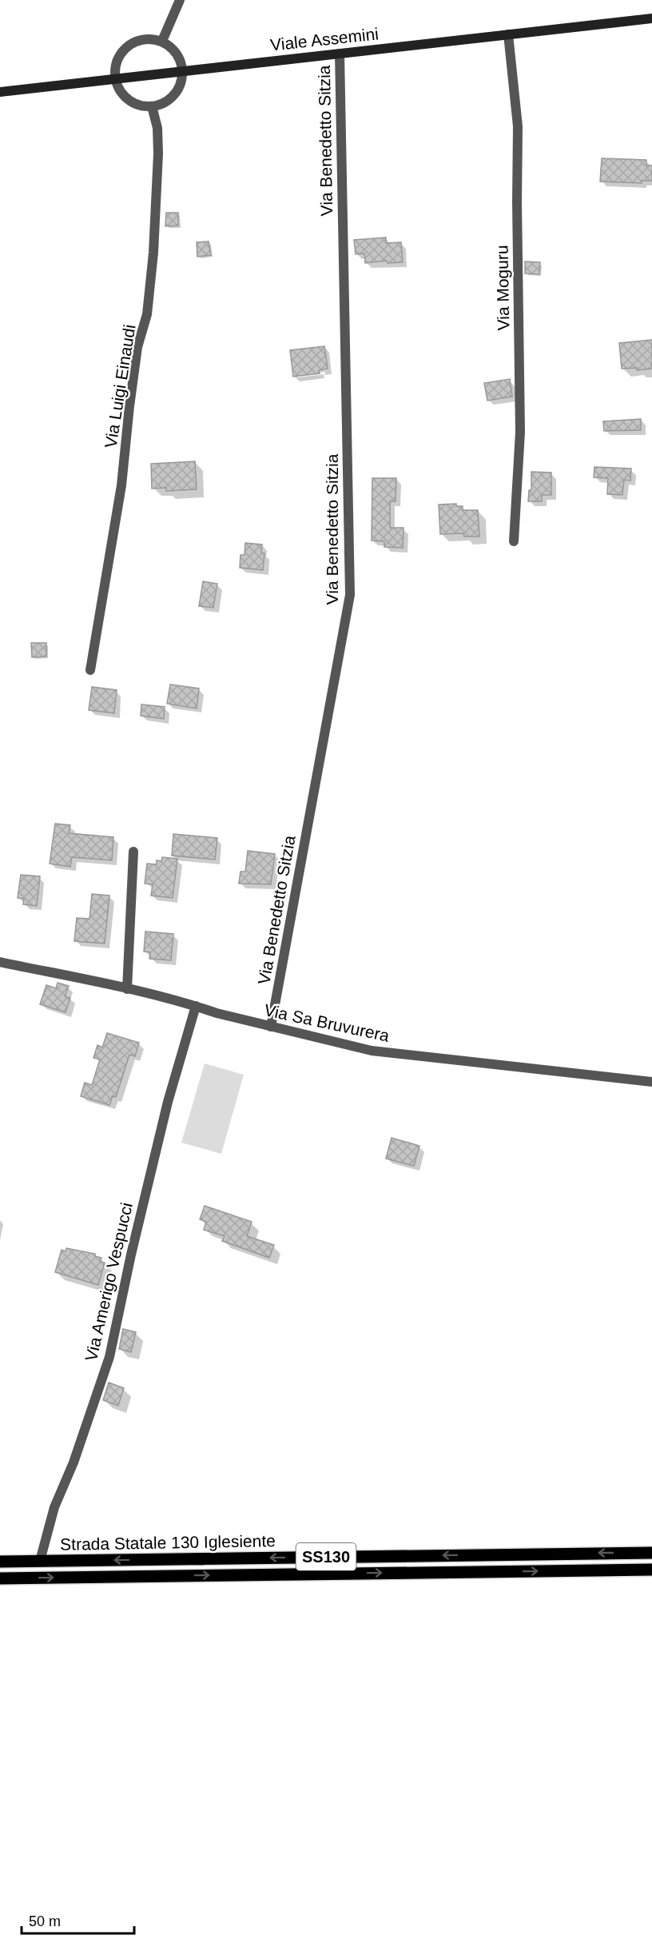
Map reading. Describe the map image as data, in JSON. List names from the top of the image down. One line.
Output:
{"streets":{"main road":["Viale Assemini","Strada Statale 130 Iglesiente","SS130"],"street":["Via Benedetto Sitzia","Via Moguru","Via Luigi Einaudi","Via Sa Bruvurera","Via Amerigo Vespucci"]},"crossings":[["Viale Assemini","Via Benedetto Sitzia"],["Viale Assemini","Via Moguru"],["Via Benedetto Sitzia","Via Sa Bruvurera"],["Via Sa Bruvurera","Via Amerigo Vespucci"],["Via Amerigo Vespucci","Strada Statale 130 Iglesiente"]],"scale_bar":"50 m"}
